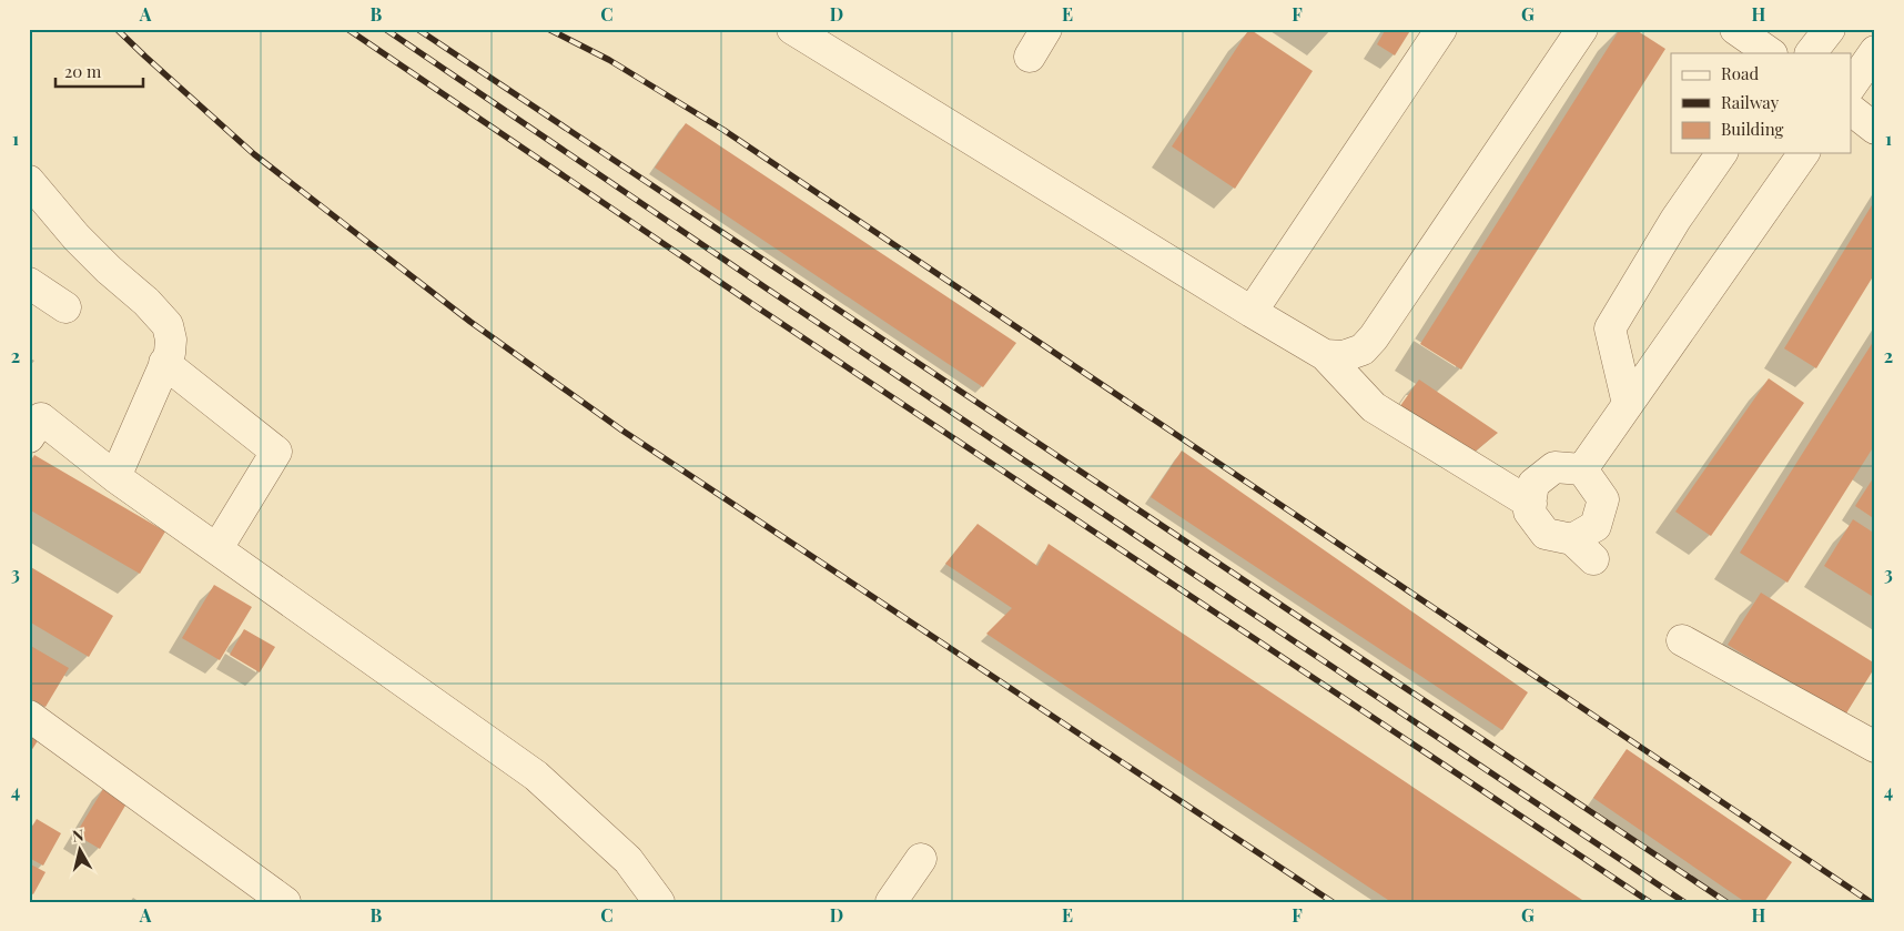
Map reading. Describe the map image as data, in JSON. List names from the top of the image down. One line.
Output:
{"legend":["Road","Railway","Building"],"scale_bar":"20 m","north":"top","grid":{"columns":["A","B","C","D","E","F","G","H"],"rows":["1","2","3","4"]}}
